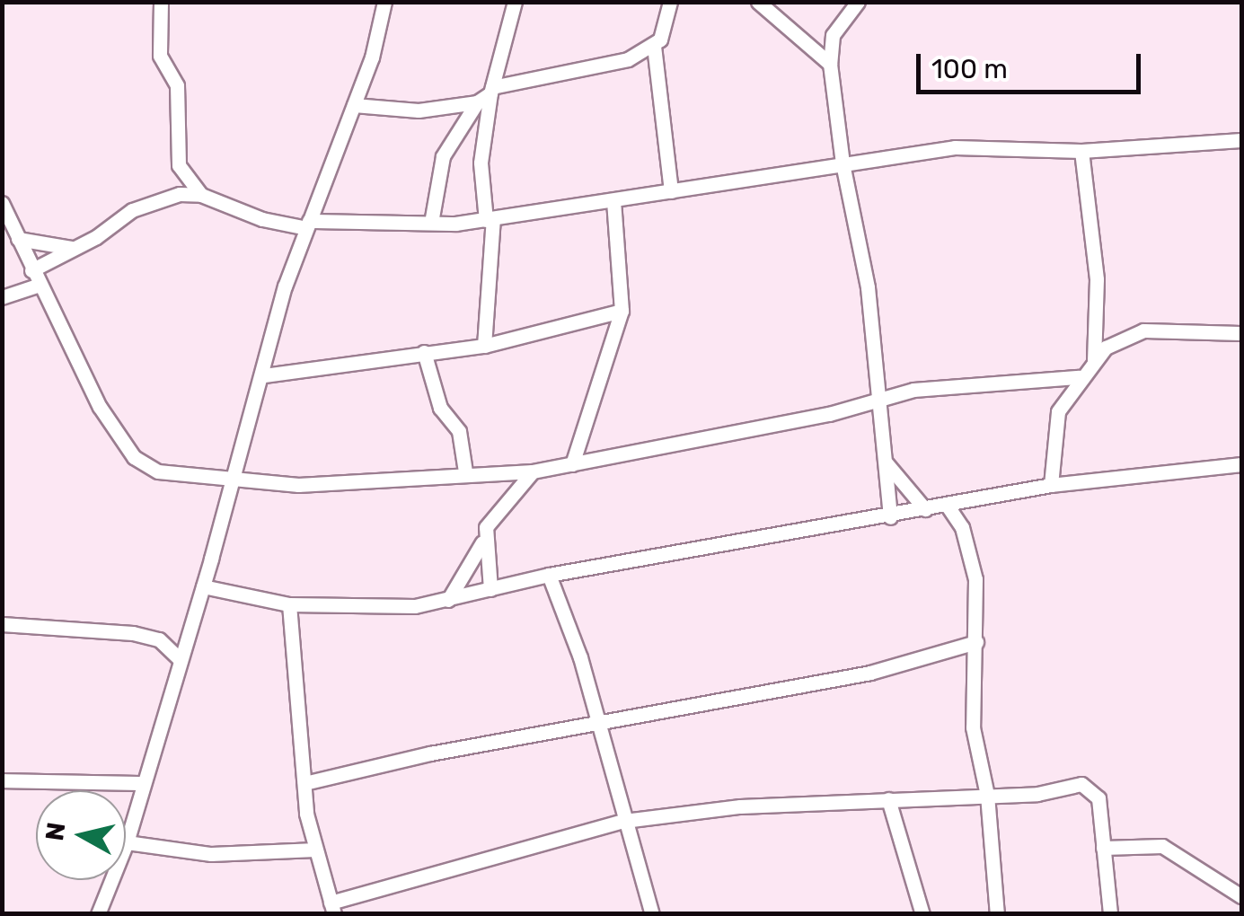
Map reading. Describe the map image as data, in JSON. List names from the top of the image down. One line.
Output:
{"scale_bar":"100 m","north":"left"}
